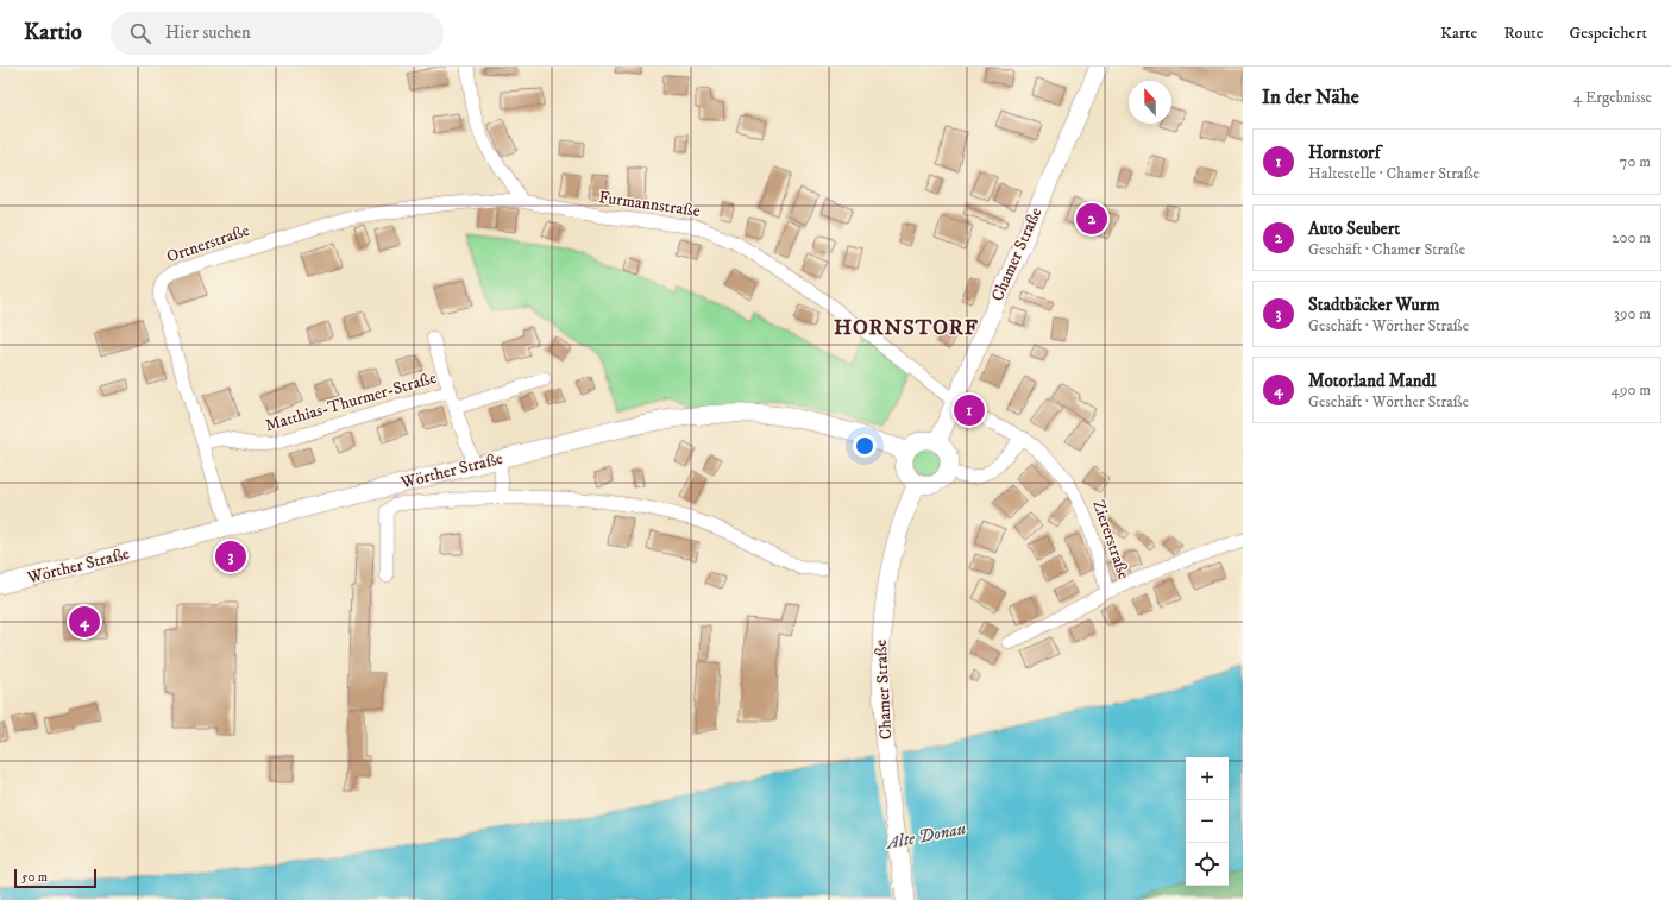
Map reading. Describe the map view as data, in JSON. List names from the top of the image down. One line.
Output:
{"streets":{"main road":["Chamer Straße","Wörther Straße"],"street":["Furmannstraße","Ortnerstraße","Matthias-Thurmer-Straße","Ziererstraße"]},"crossings":[["Furmannstraße","Ortnerstraße"],["Furmannstraße","Chamer Straße"],["Ortnerstraße","Matthias-Thurmer-Straße"],["Ortnerstraße","Wörther Straße"],["Chamer Straße","Wörther Straße"],["Matthias-Thurmer-Straße","Wörther Straße"]],"districts":["HORNSTORF"],"water":["Alte Donau"],"scale_bar":"50 m","north":"top","page":{"header":"Kartio","search":"Hier suchen","nav":["Karte","Route","Gespeichert"],"heading":["In der Nähe","4 Ergebnisse"],"list":[{"mark":"1","name":"Hornstorf","note":"Haltestelle · Chamer Straße","value":"70 m"},{"mark":"2","name":"Auto Seubert","note":"Geschäft · Chamer Straße","value":"200 m"},{"mark":"3","name":"Stadtbäcker Wurm","note":"Geschäft · Wörther Straße","value":"390 m"},{"mark":"4","name":"Motorland Mandl","note":"Geschäft · Wörther Straße","value":"490 m"}],"pins":["2","1","3","4"],"map_buttons":["+","−"],"scale":"50 m"}}
